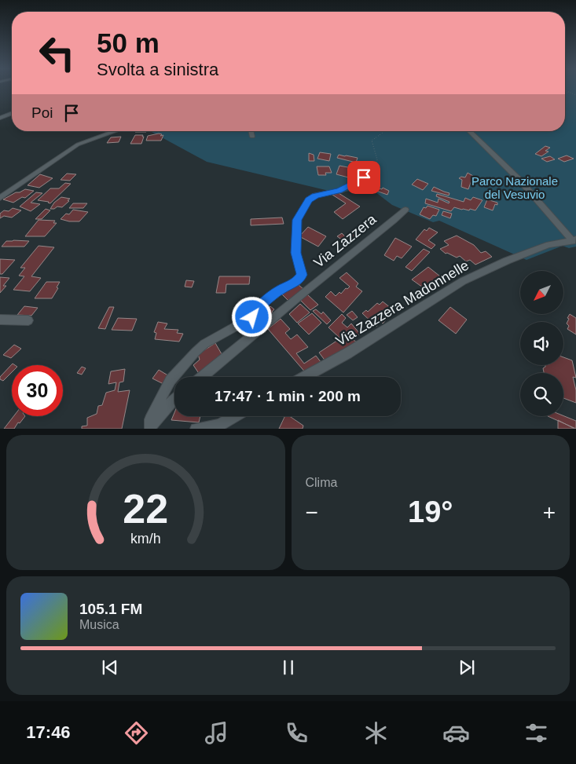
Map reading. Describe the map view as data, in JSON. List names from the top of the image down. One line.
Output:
{"streets":{"street":["Via Zazzera","Via Zazzera Madonnelle"]},"parks":["Parco Nazionale del Vesuvio"],"north":"bottom left","page":{"turn":["50 m","Svolta a sinistra"],"then":"Poi","limit":"30","trip":"17:47 · 1 min · 200 m","tile":"Clima","heat":["−","19°","+"],"song":["105.1 FM","Musica"],"tabs":"17:46","gauge":["22","km/h"]}}
